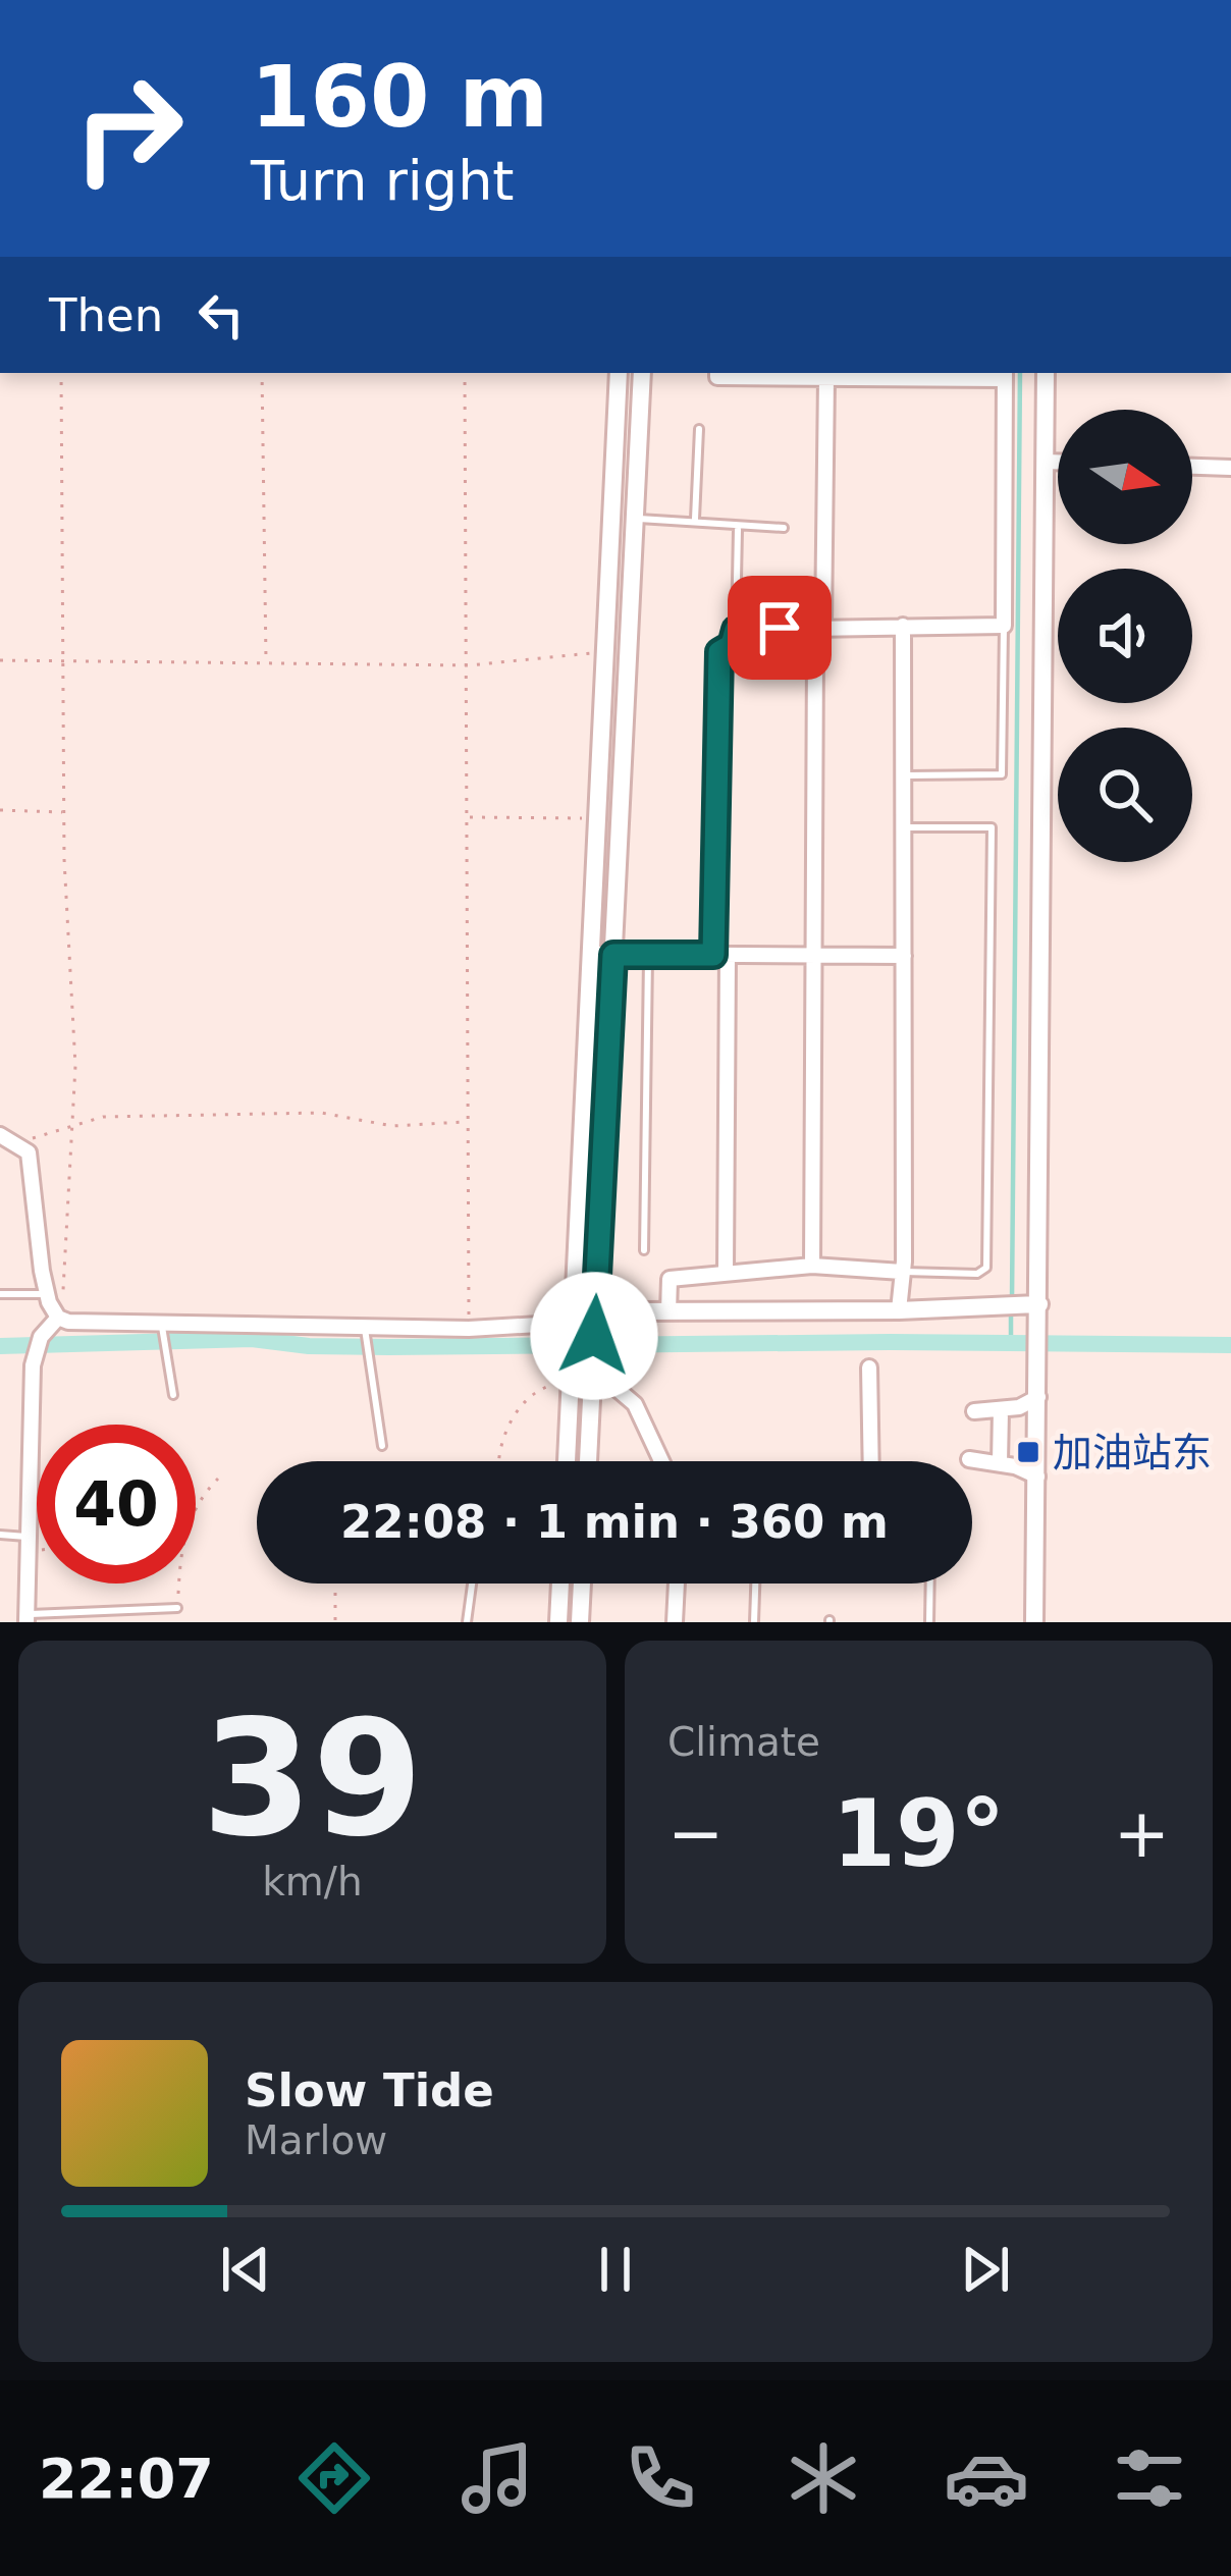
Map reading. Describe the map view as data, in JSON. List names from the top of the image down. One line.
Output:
{"places":{"transit":["加油站东"]},"north":"right","page":{"turn":["160 m","Turn right"],"then":"Then","limit":"40","trip":"22:08 · 1 min · 360 m","tile":[["39","km/h"],"Climate"],"heat":["−","19°","+"],"song":["Slow Tide","Marlow"],"tabs":"22:07"}}
